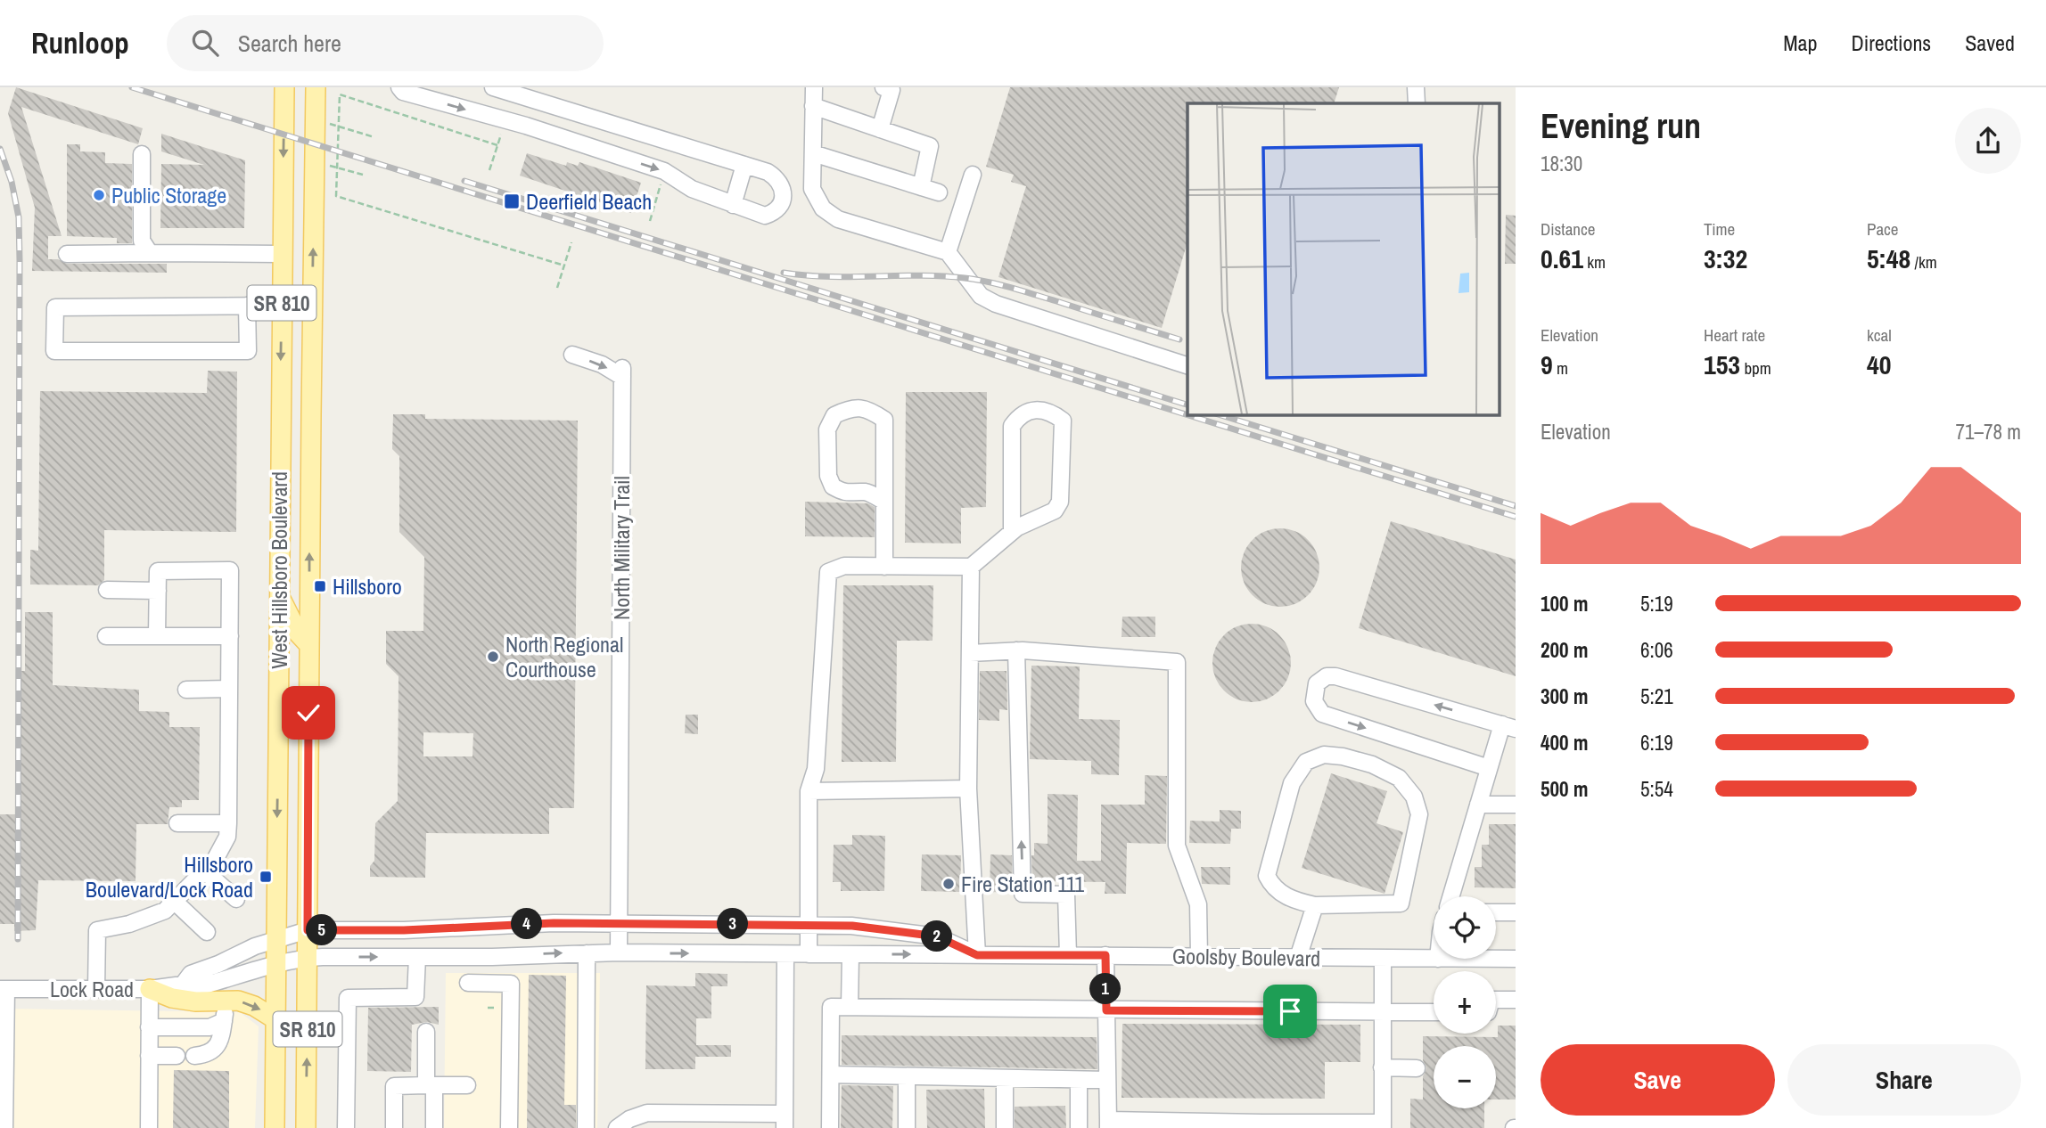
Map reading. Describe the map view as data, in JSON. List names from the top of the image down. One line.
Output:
{"streets":{"main road":["SR 810","West Hillsboro Boulevard"],"street":["North Military Trail","Goolsby Boulevard","Lock Road"]},"crossings":[["North Military Trail","Goolsby Boulevard"],["West Hillsboro Boulevard","Goolsby Boulevard"],["West Hillsboro Boulevard","Lock Road"],["Goolsby Boulevard","Lock Road"]],"one_way":["North Military Trail"],"places":{"other":["Public Storage","North Regional Courthouse","Fire Station 111"],"transit":["Deerfield Beach","Hillsboro","Hillsboro Boulevard/Lock Road"]},"page":{"header":"Runloop","search":"Search here","nav":["Map","Directions","Saved"],"heading":["Evening run","18:30"],"stats":[["Distance","0.61 km"],["Time","3:32"],["Pace","5:48 /km"],["Elevation","9 m"],["Heart rate","153 bpm"],["kcal","40"]],"chart":["Elevation","71–78 m"],"list":[{"name":"100 m","note":"5:19"},{"name":"200 m","note":"6:06"},{"name":"300 m","note":"5:21"},{"name":"400 m","note":"6:19"},{"name":"500 m","note":"5:54"}],"map_buttons":["+","−"],"pins":["3","4","5","2","1"],"buttons":["Save","Share"]}}
